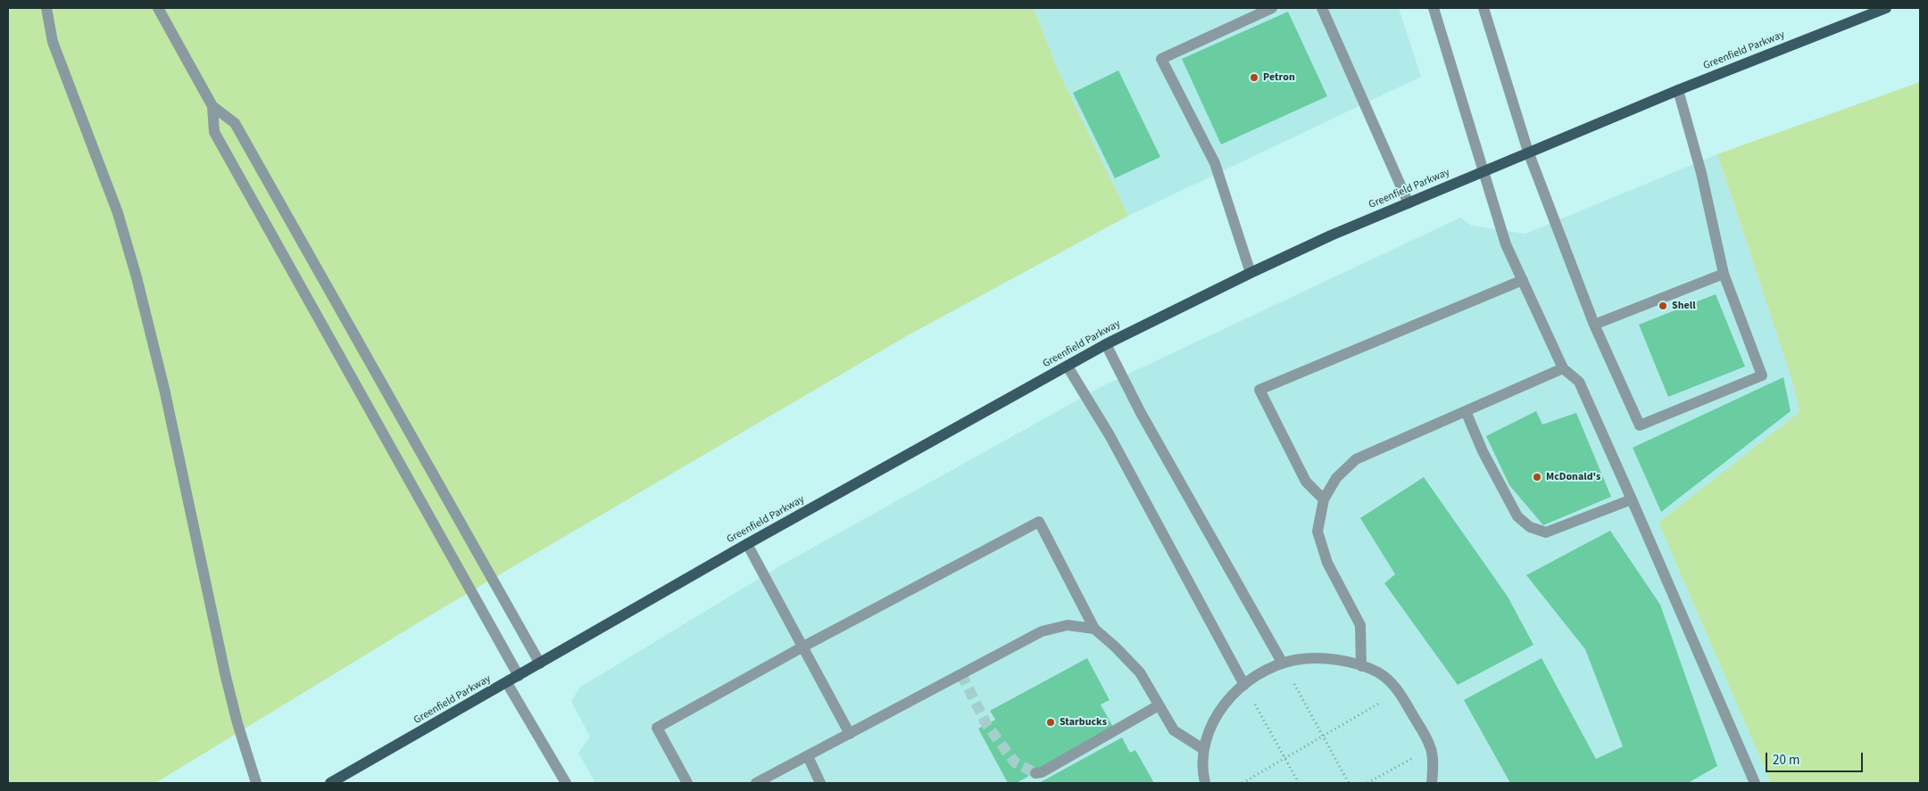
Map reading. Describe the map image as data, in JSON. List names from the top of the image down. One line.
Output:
{"streets":{"main road":["Greenfield Parkway"]},"places":["Petron","Shell","McDonald's","Starbucks"],"scale_bar":"20 m"}
